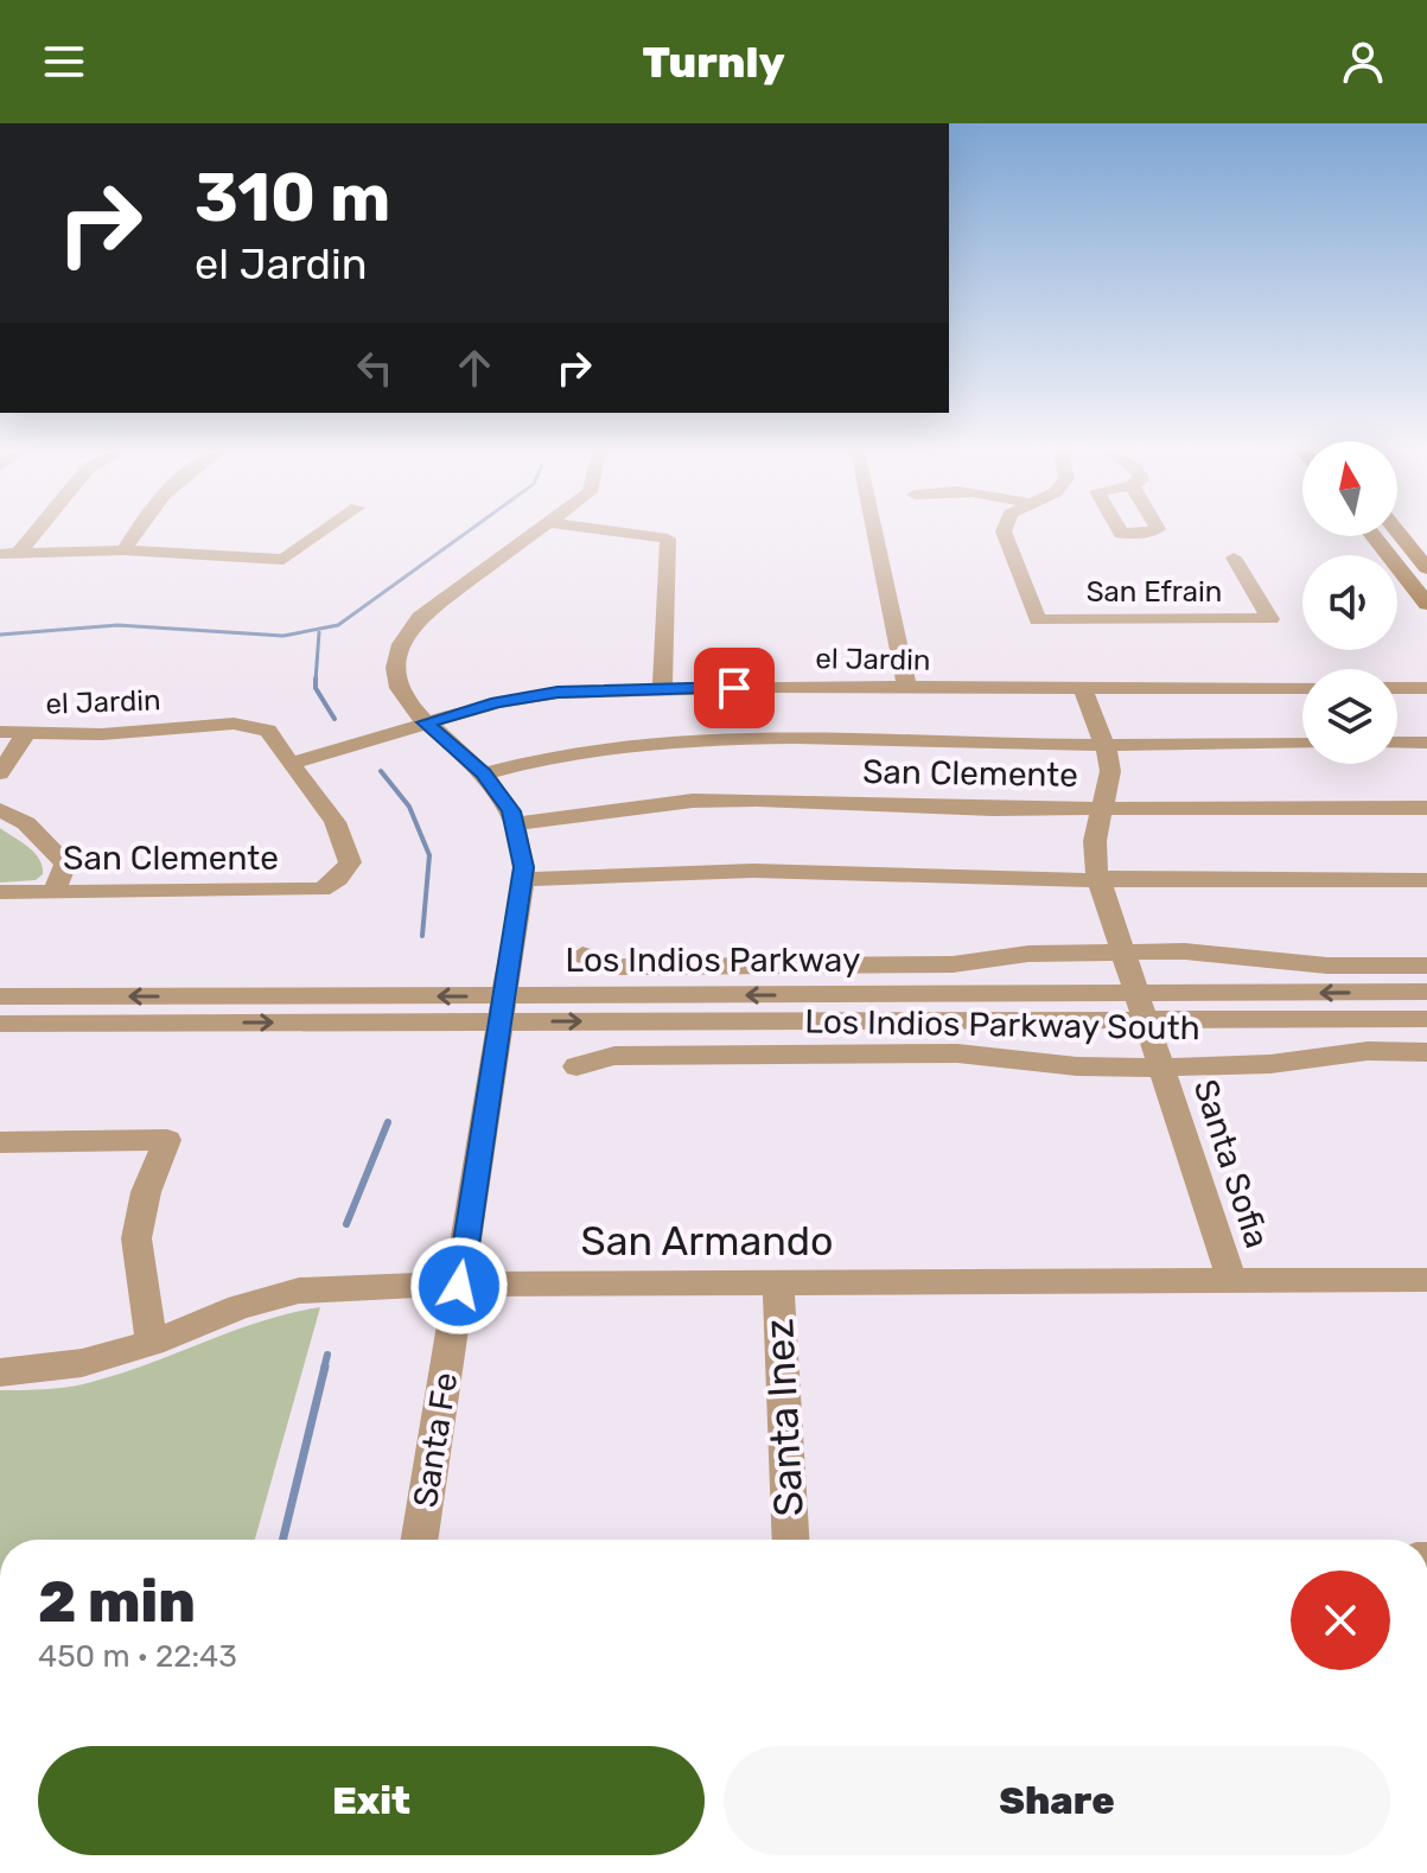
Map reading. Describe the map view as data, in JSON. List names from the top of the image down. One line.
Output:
{"streets":{"street":["San Efrain","el Jardin","San Clemente","Los Indios Parkway","Los Indios Parkway South","Santa Sofia","San Armando","Santa Inez","Santa Fe"]},"crossings":[["el Jardin","San Clemente"],["el Jardin","Santa Sofia"],["el Jardin","Santa Fe"],["San Clemente","Santa Sofia"],["San Clemente","Santa Fe"],["Los Indios Parkway","Santa Sofia"],["Los Indios Parkway","Santa Fe"],["Los Indios Parkway South","Santa Sofia"],["Santa Sofia","San Armando"],["San Armando","Santa Inez"],["San Armando","Santa Fe"]],"north":"top","page":{"header":"Turnly","turn":["310 m","el Jardin"],"heading":["2 min","450 m · 22:43"],"buttons":["Exit","Share"]}}
